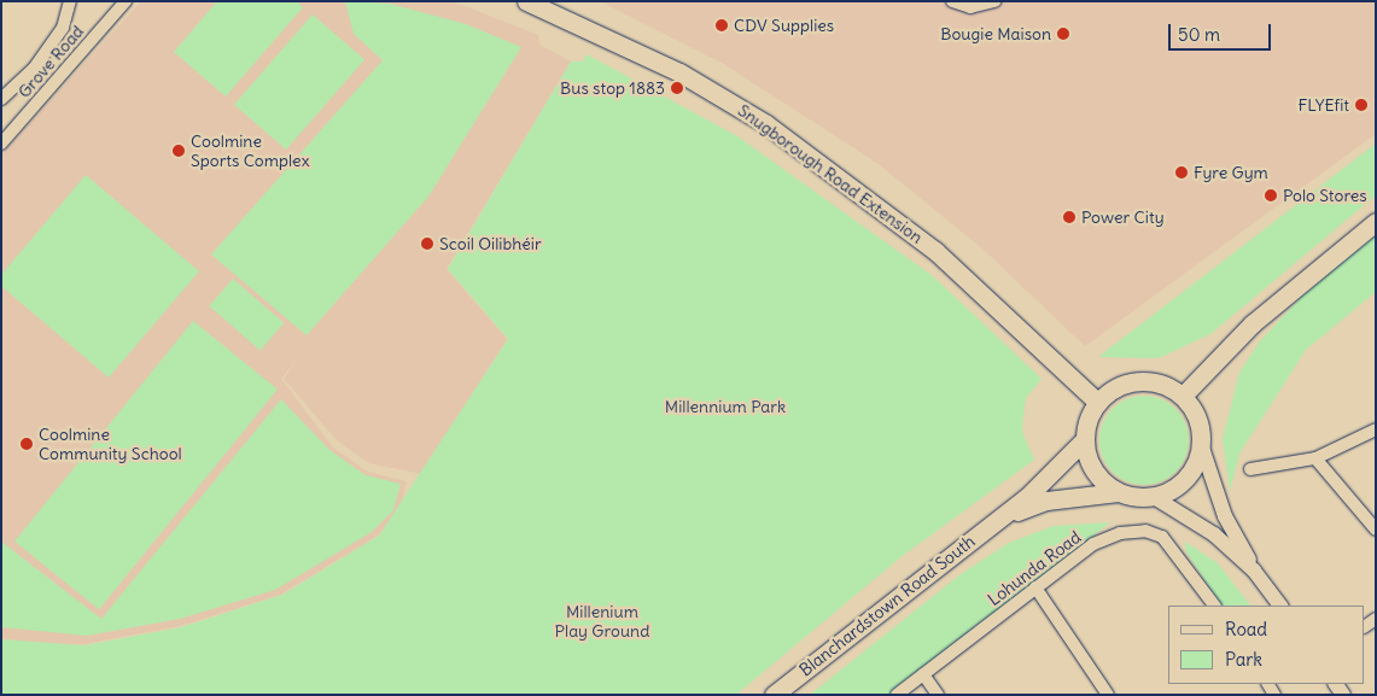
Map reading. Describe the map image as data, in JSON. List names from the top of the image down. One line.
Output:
{"streets":{"main road":["Snugborough Road Extension","Blanchardstown Road South"],"street":["Grove Road","Lohunda Road"]},"crossings":[["Snugborough Road Extension","Blanchardstown Road South"]],"parks":["Millennium Park","Millenium Play Ground"],"places":["CDV Supplies","Bougie Maison","Bus stop 1883","FLYEfit","Coolmine Sports Complex","Fyre Gym","Polo Stores","Power City","Scoil Oilibhéir","Coolmine Community School"],"legend":["Road","Park"],"scale_bar":"50 m"}
